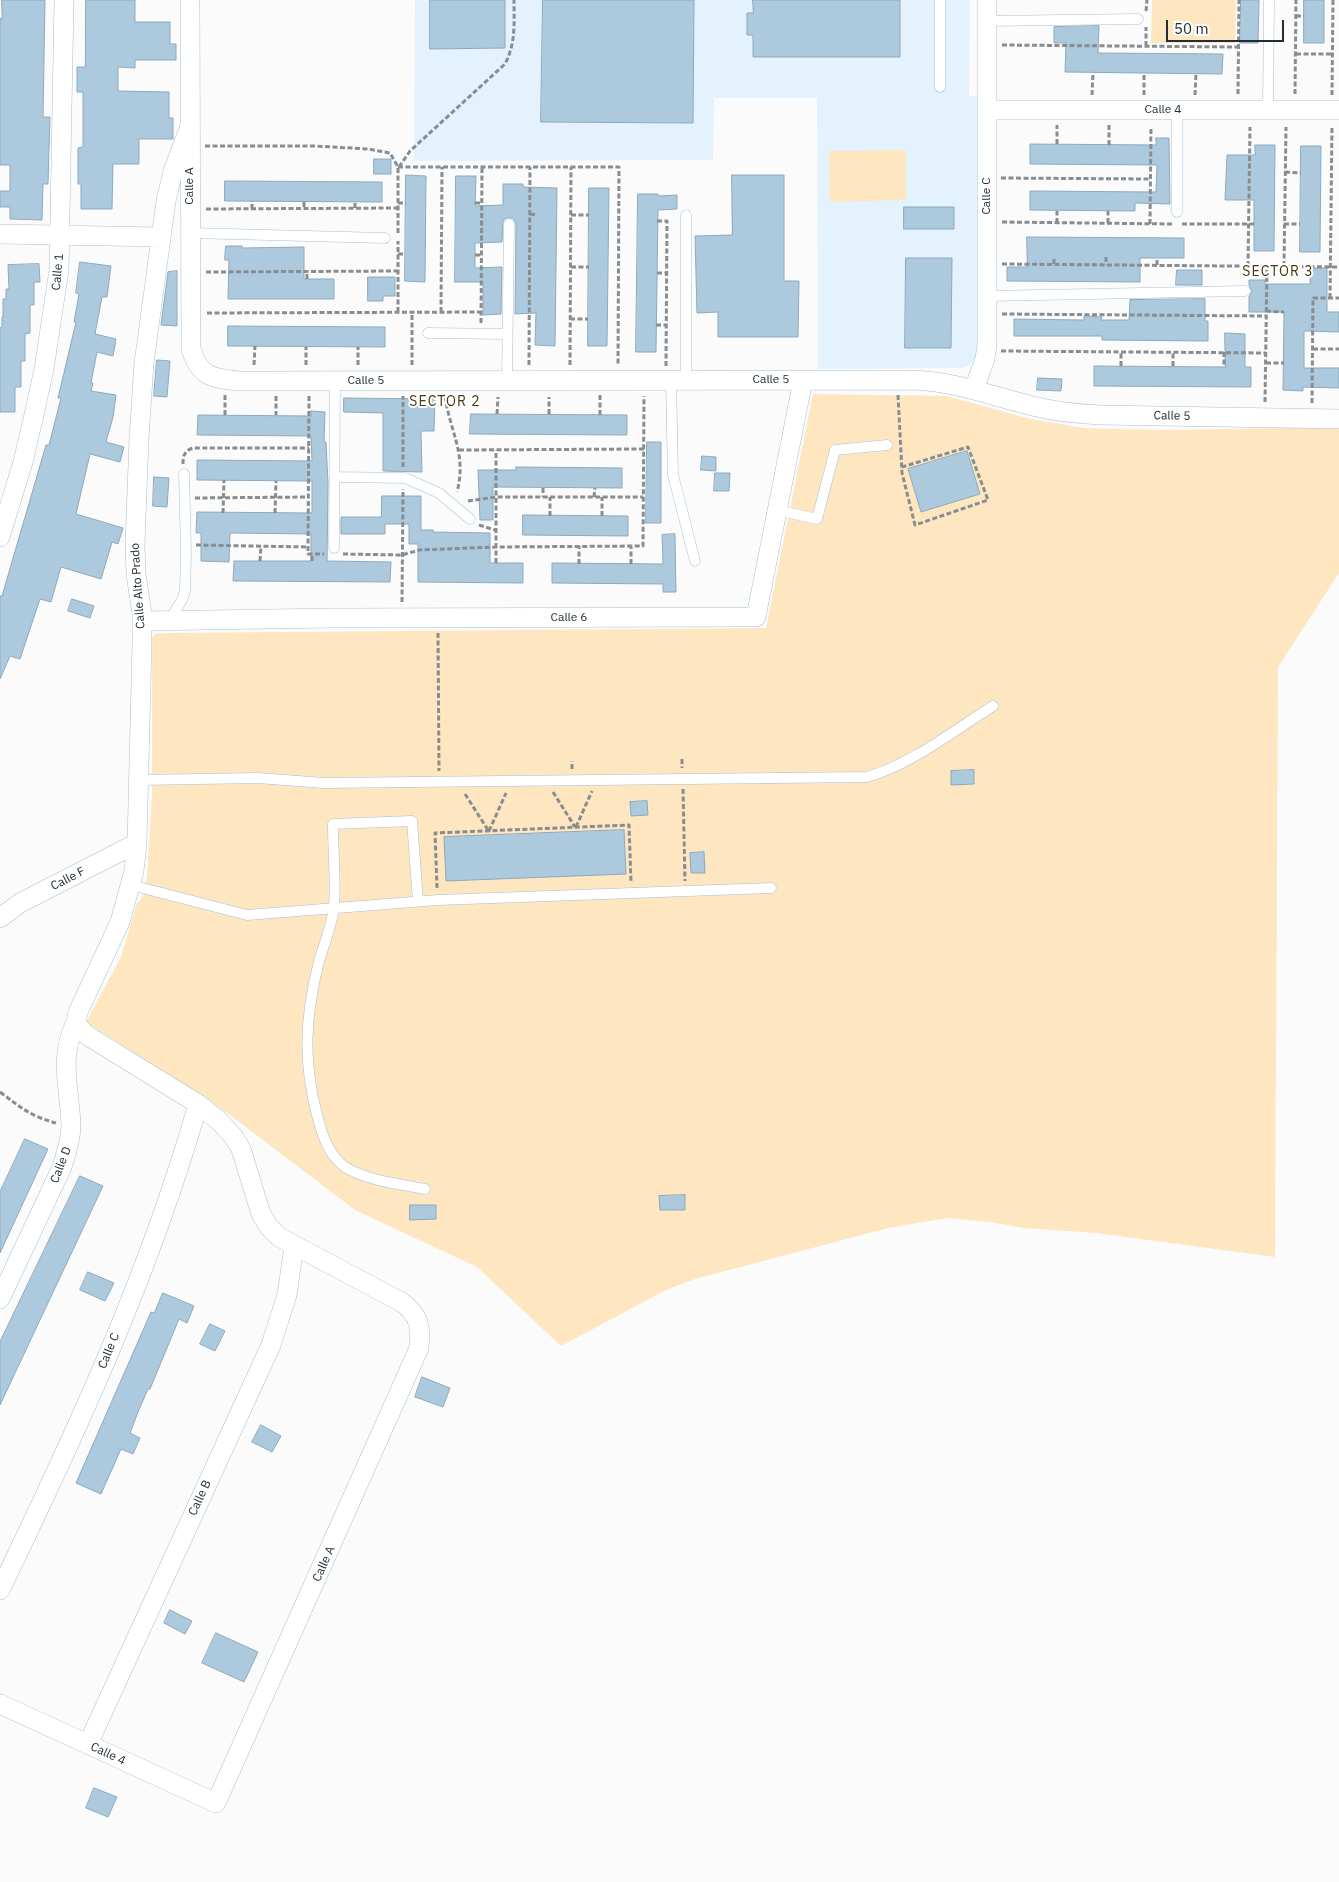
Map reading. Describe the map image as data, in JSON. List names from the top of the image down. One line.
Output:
{"streets":{"street":["Calle 4","Calle A","Calle C","Calle 1","Calle 5","Calle Alto Prado","Calle 6","Calle F","Calle D","Calle B"]},"crossings":[["Calle 4","Calle A"],["Calle 4","Calle C"],["Calle 4","Calle B"],["Calle A","Calle 5"],["Calle A","Calle Alto Prado"],["Calle A","Calle B"],["Calle C","Calle 5"],["Calle 5","Calle 6"],["Calle Alto Prado","Calle 6"],["Calle Alto Prado","Calle F"],["Calle Alto Prado","Calle D"]],"districts":["SECTOR 3","SECTOR 2"],"scale_bar":"50 m"}
